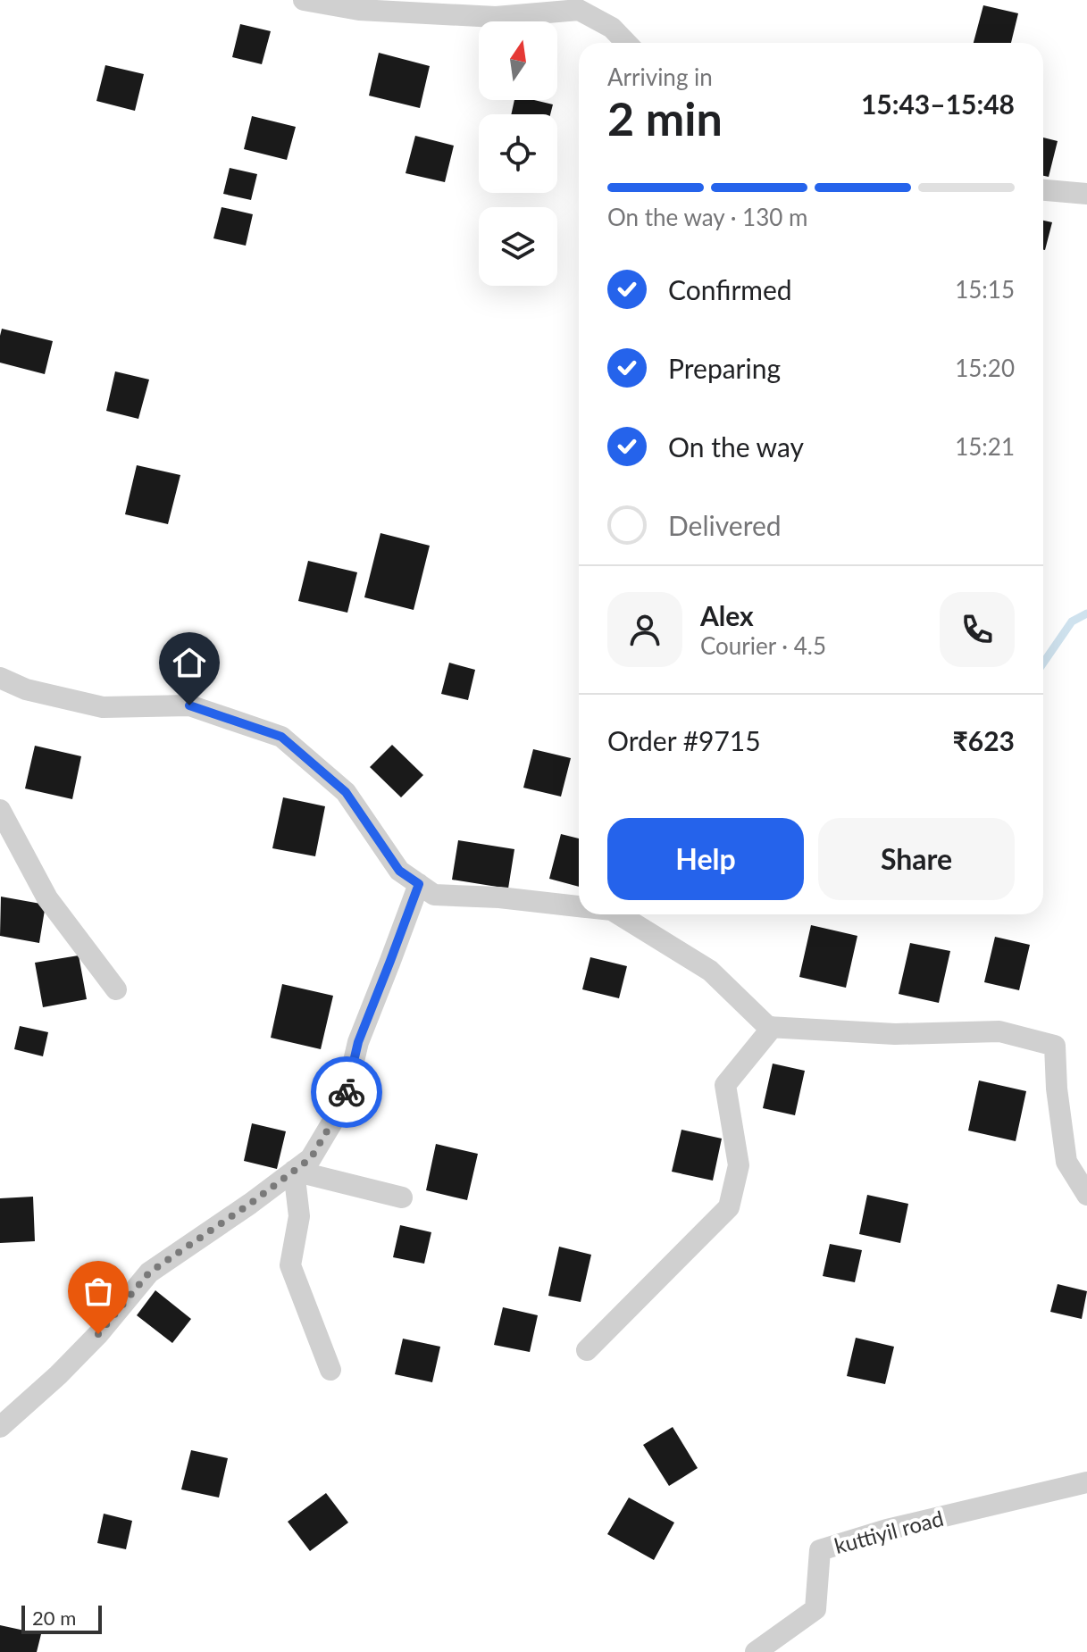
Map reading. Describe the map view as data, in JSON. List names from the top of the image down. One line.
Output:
{"streets":{"street":["kuttiyil road"]},"scale_bar":"20 m","north":"top","page":{"heading":["2 min","Arriving in","15:43–15:48"],"panel":["Alex","Courier · 4.5","Order #9715","₹623"],"bar":"On the way · 130 m","list":[["Confirmed","15:15"],["Preparing","15:20"],["On the way","15:21"],"Delivered"],"buttons":["Help","Share"],"scale":"20 m"}}
